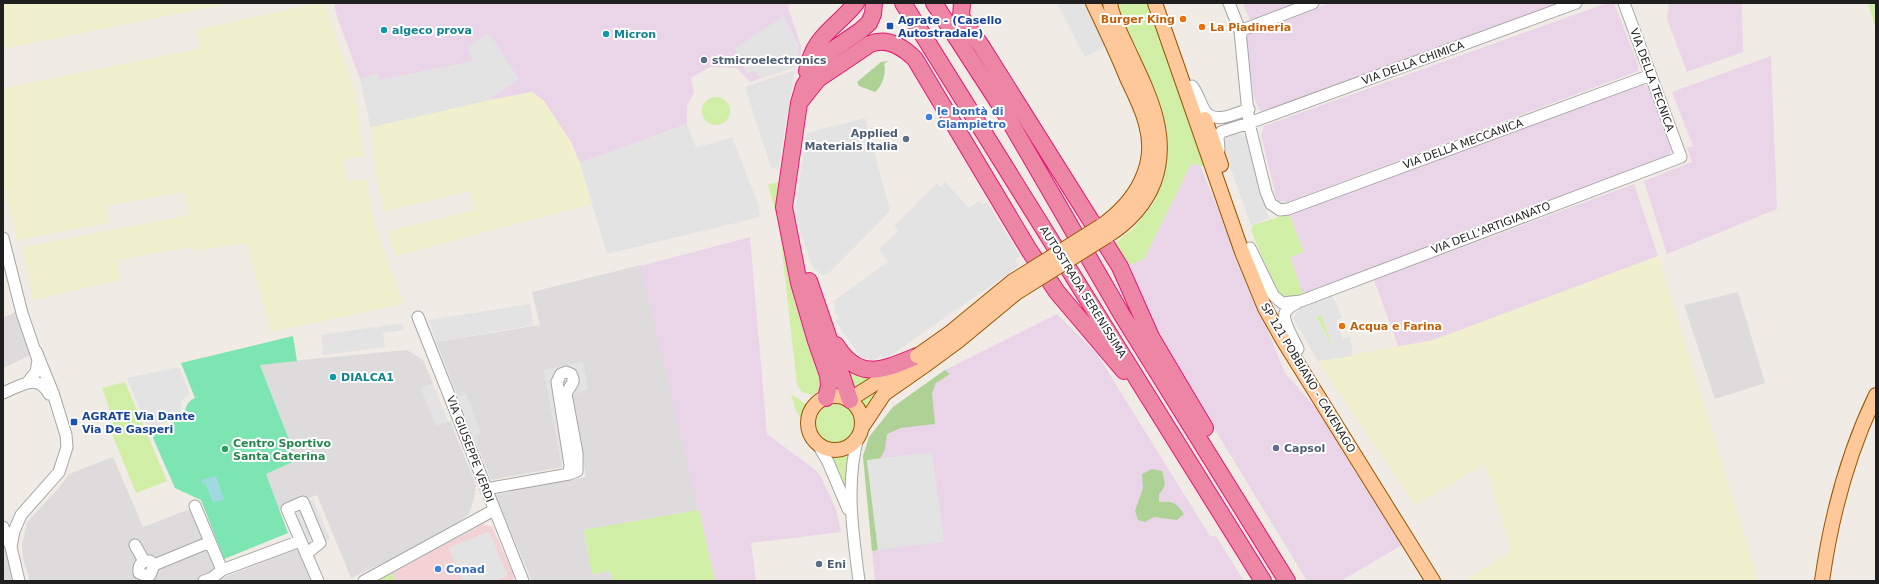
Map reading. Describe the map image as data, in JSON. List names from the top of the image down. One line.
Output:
{"streets":{"highway":["AUTOSTRADA SERENISSIMA"],"main road":["SP 121 POBBIANO - CAVENAGO"],"street":["VIA DELLA CHIMICA","VIA DELLA TECNICA","VIA DELLA MECCANICA","VIA DELL'ARTIGIANATO","VIA GIUSEPPE VERDI"]},"crossings":[["VIA DELLA CHIMICA","VIA DELLA MECCANICA"],["VIA DELLA CHIMICA","SP 121 POBBIANO - CAVENAGO"],["VIA DELLA TECNICA","VIA DELLA MECCANICA"],["VIA DELLA TECNICA","VIA DELL'ARTIGIANATO"],["VIA DELL'ARTIGIANATO","SP 121 POBBIANO - CAVENAGO"]],"places":{"other":["Burger King","La Piadineria","algeco prova","Micron","stmicroelectronics","le bontà di Giampietro","Applied Materials Italia","Acqua e Farina","DIALCA1","Capsol","Centro Sportivo Santa Caterina","Eni","Conad"],"transit":["Agrate - (Casello Autostradale)","AGRATE Via Dante Via De Gasperi"]}}
